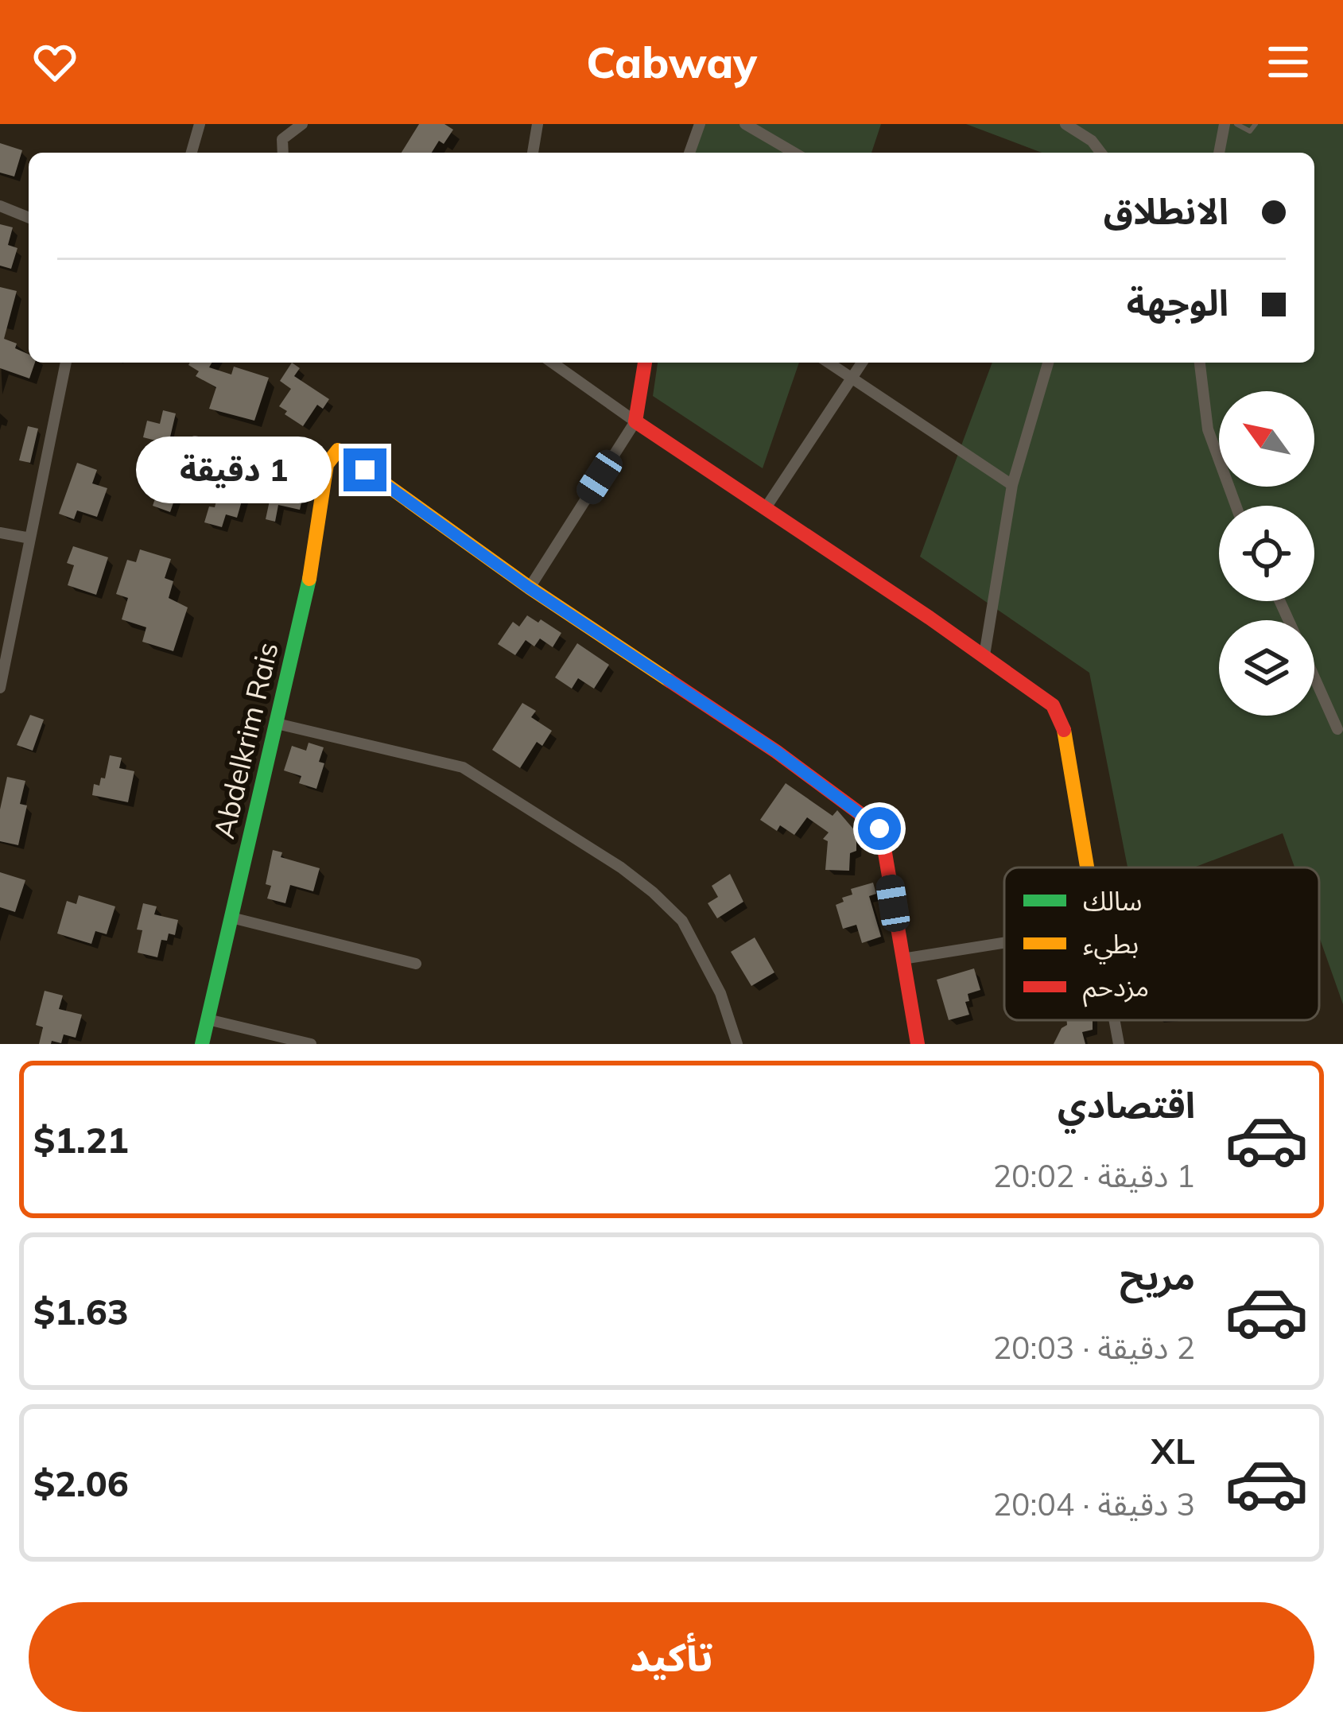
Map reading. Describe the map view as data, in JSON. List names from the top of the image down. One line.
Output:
{"streets":{"street":["Abdelkrim Rais"]},"legend":["سالك","بطيء","مزدحم"],"north":"top left","page":{"header":"Cabway","banner":["الانطلاق","الوجهة"],"bubble":"1 دقيقة","list":[{"name":"اقتصادي","note":"1 دقيقة · 20:02","value":"$1.21"},{"name":"مريح","note":"2 دقيقة · 20:03","value":"$1.63"},{"name":"XL","note":"3 دقيقة · 20:04","value":"$2.06"}],"buttons":"تأكيد"}}
